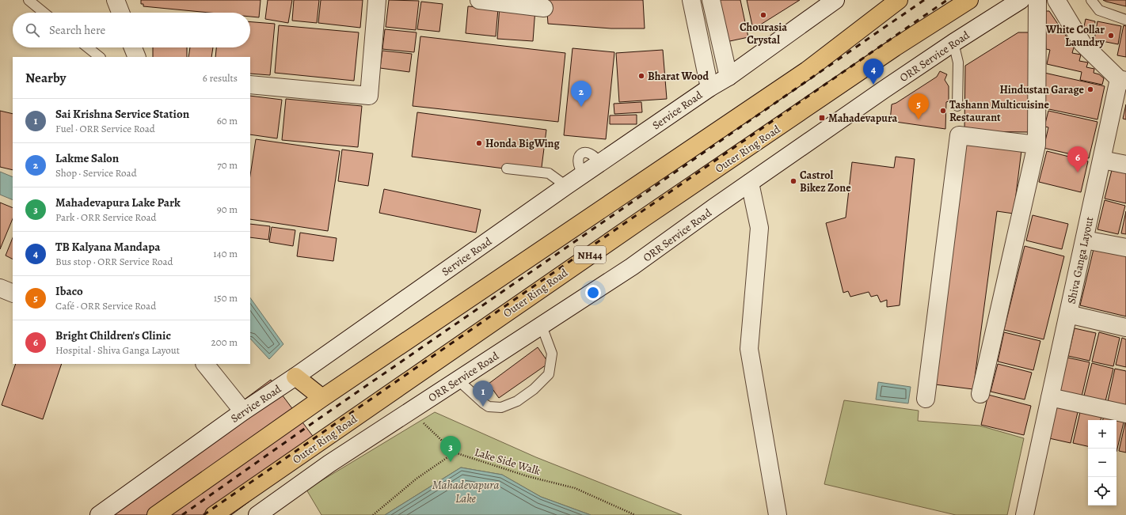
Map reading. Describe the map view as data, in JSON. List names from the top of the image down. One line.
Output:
{"streets":{"highway":["Outer Ring Road","NH44"],"street":["ORR Service Road","Service Road","Shiva Ganga Layout"],"path":["Lake Side Walk"]},"water":["Mahadevapura Lake"],"places":{"other":["Chourasia Crystal","White Collar Laundry","Bharat Wood","Hindustan Garage","Tashann Multicuisine Restaurant","Honda BigWing","Castrol Bikez Zone"],"transit":["Mahadevapura"]},"page":{"search":"Search here","heading":["Nearby","6 results"],"pins":["4","2","5","6","1","3"],"list":[{"mark":"1","name":"Sai Krishna Service Station","note":"Fuel · ORR Service Road","value":"60 m"},{"mark":"2","name":"Lakme Salon","note":"Shop · Service Road","value":"70 m"},{"mark":"3","name":"Mahadevapura Lake Park","note":"Park · ORR Service Road","value":"90 m"},{"mark":"4","name":"TB Kalyana Mandapa","note":"Bus stop · ORR Service Road","value":"140 m"},{"mark":"5","name":"Ibaco","note":"Café · ORR Service Road","value":"150 m"},{"mark":"6","name":"Bright Children's Clinic","note":"Hospital · Shiva Ganga Layout","value":"200 m"}],"map_buttons":["+","−"]}}
